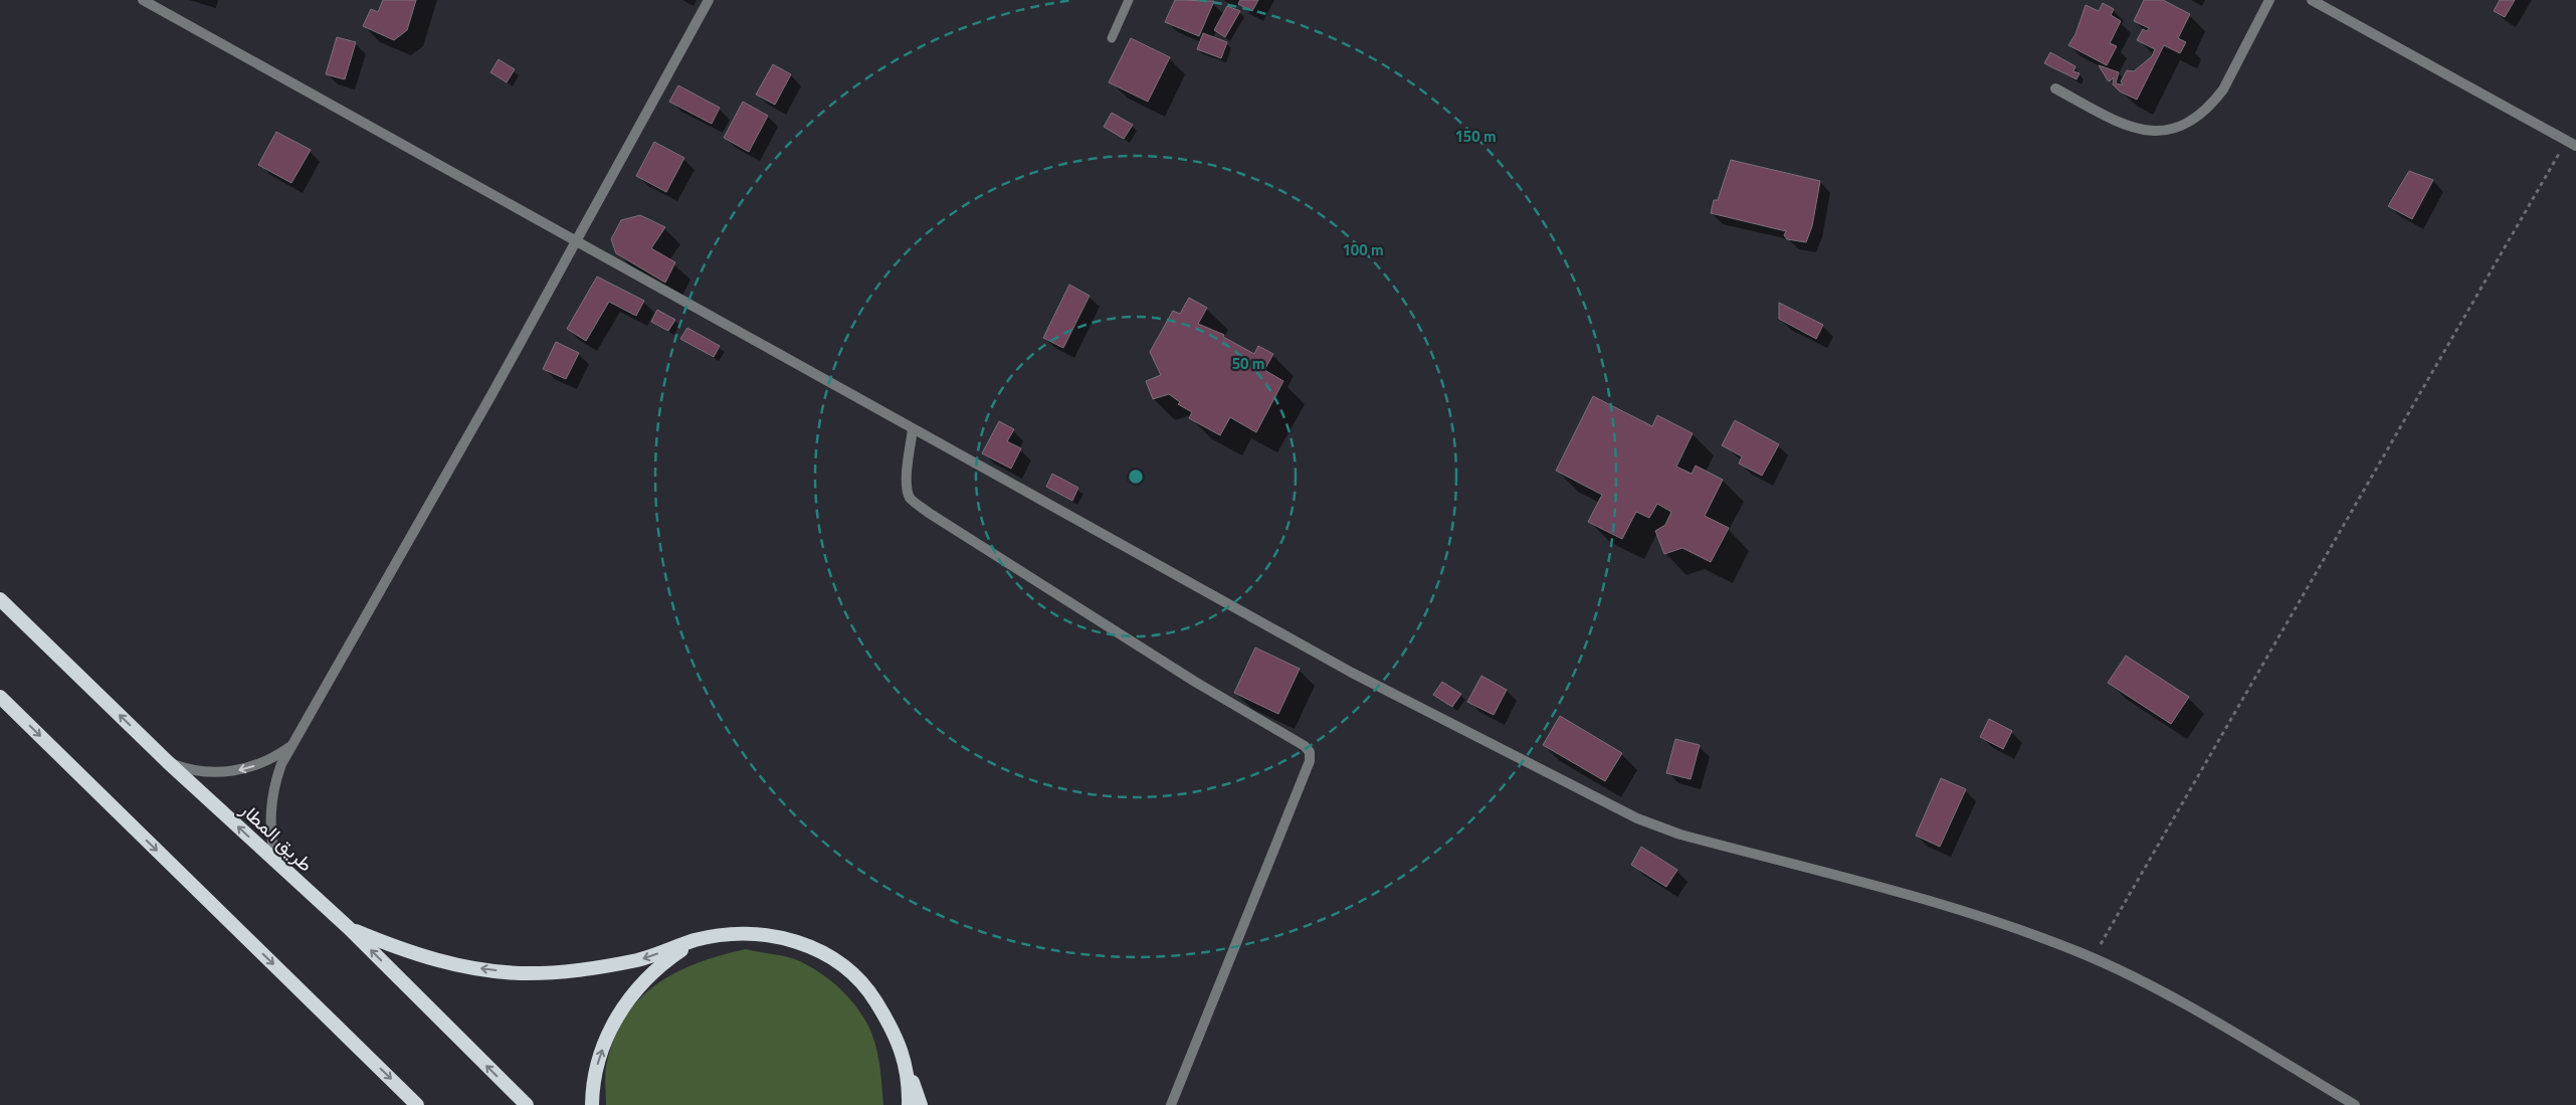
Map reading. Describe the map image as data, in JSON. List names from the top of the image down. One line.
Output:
{"streets":{"highway":["طريق المطار"]},"rings":["150 m","100 m","50 m"]}
